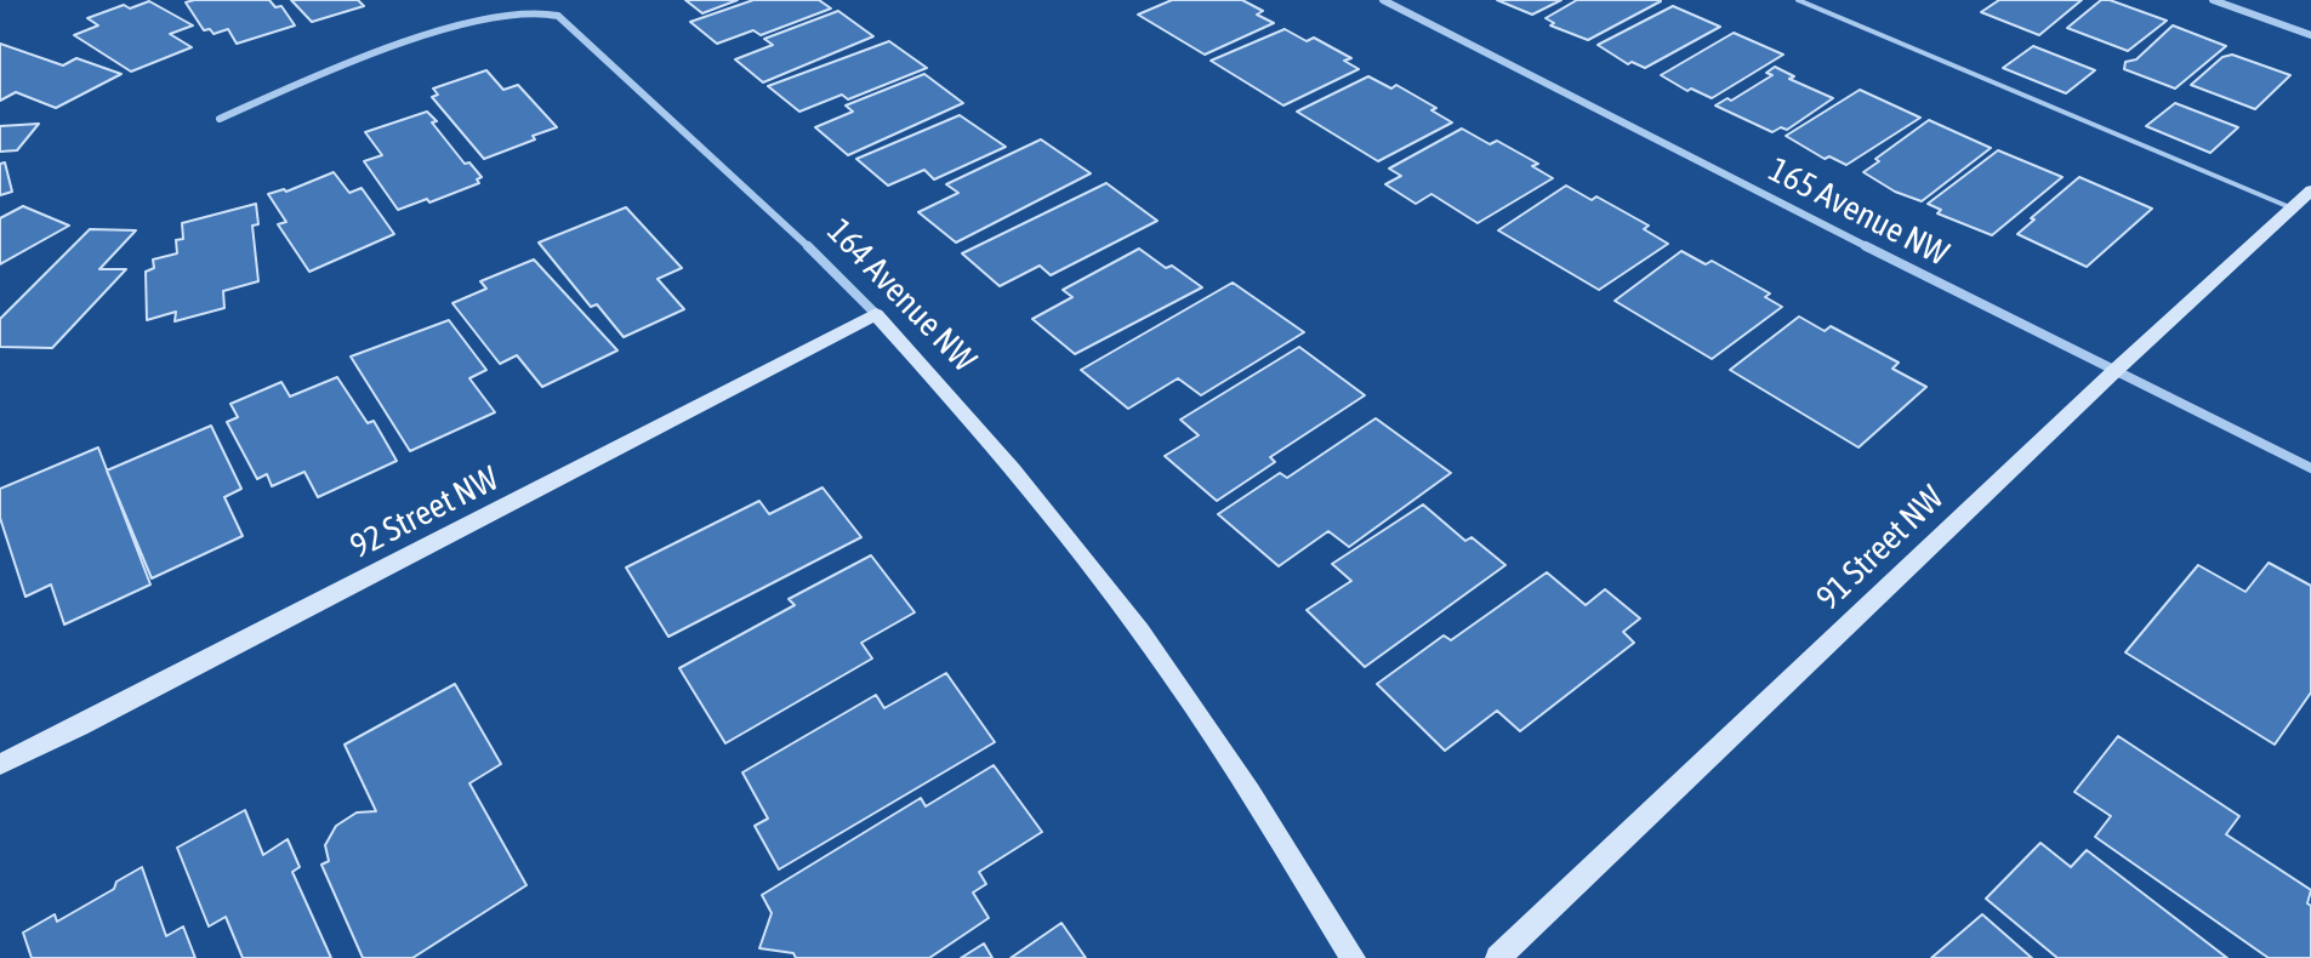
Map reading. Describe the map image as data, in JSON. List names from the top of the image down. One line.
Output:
{"streets":{"street":["165 Avenue NW","164 Avenue NW","92 Street NW","91 Street NW"]},"crossings":[["165 Avenue NW","91 Street NW"],["164 Avenue NW","92 Street NW"]]}
